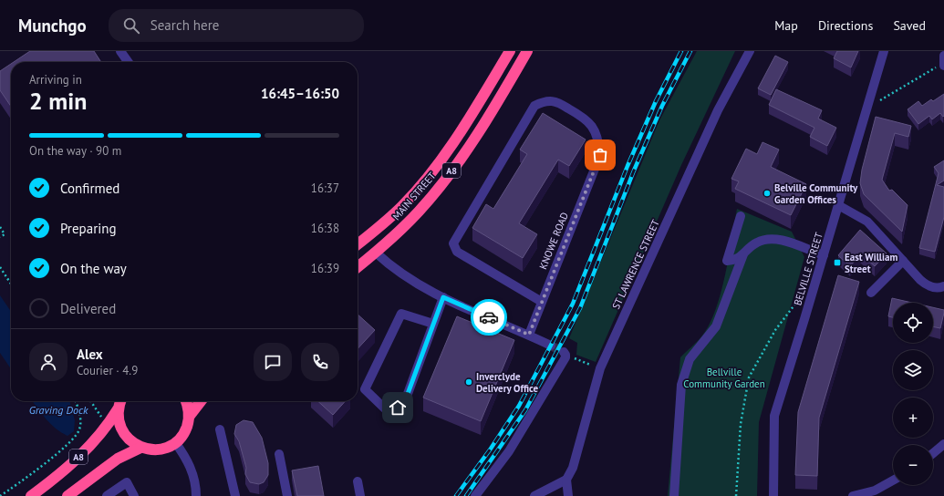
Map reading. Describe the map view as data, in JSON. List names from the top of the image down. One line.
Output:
{"streets":{"highway":["A8","MAIN STREET"],"street":["KNOWE ROAD","ST LAWRENCE STREET","BELVILLE STREET"]},"water":["Graving Dock"],"parks":["Bellville Community Garden"],"places":{"other":["Belville Community Garden Offices","Inverclyde Delivery Office"],"transit":["East William Street"]},"page":{"header":"Munchgo","search":"Search here","nav":["Map","Directions","Saved"],"heading":["2 min","Arriving in","16:45–16:50"],"panel":["Alex","Courier · 4.9"],"bar":"On the way · 90 m","list":[["Confirmed","16:37"],["Preparing","16:38"],["On the way","16:39"],"Delivered"],"map_buttons":["+","−"]}}
